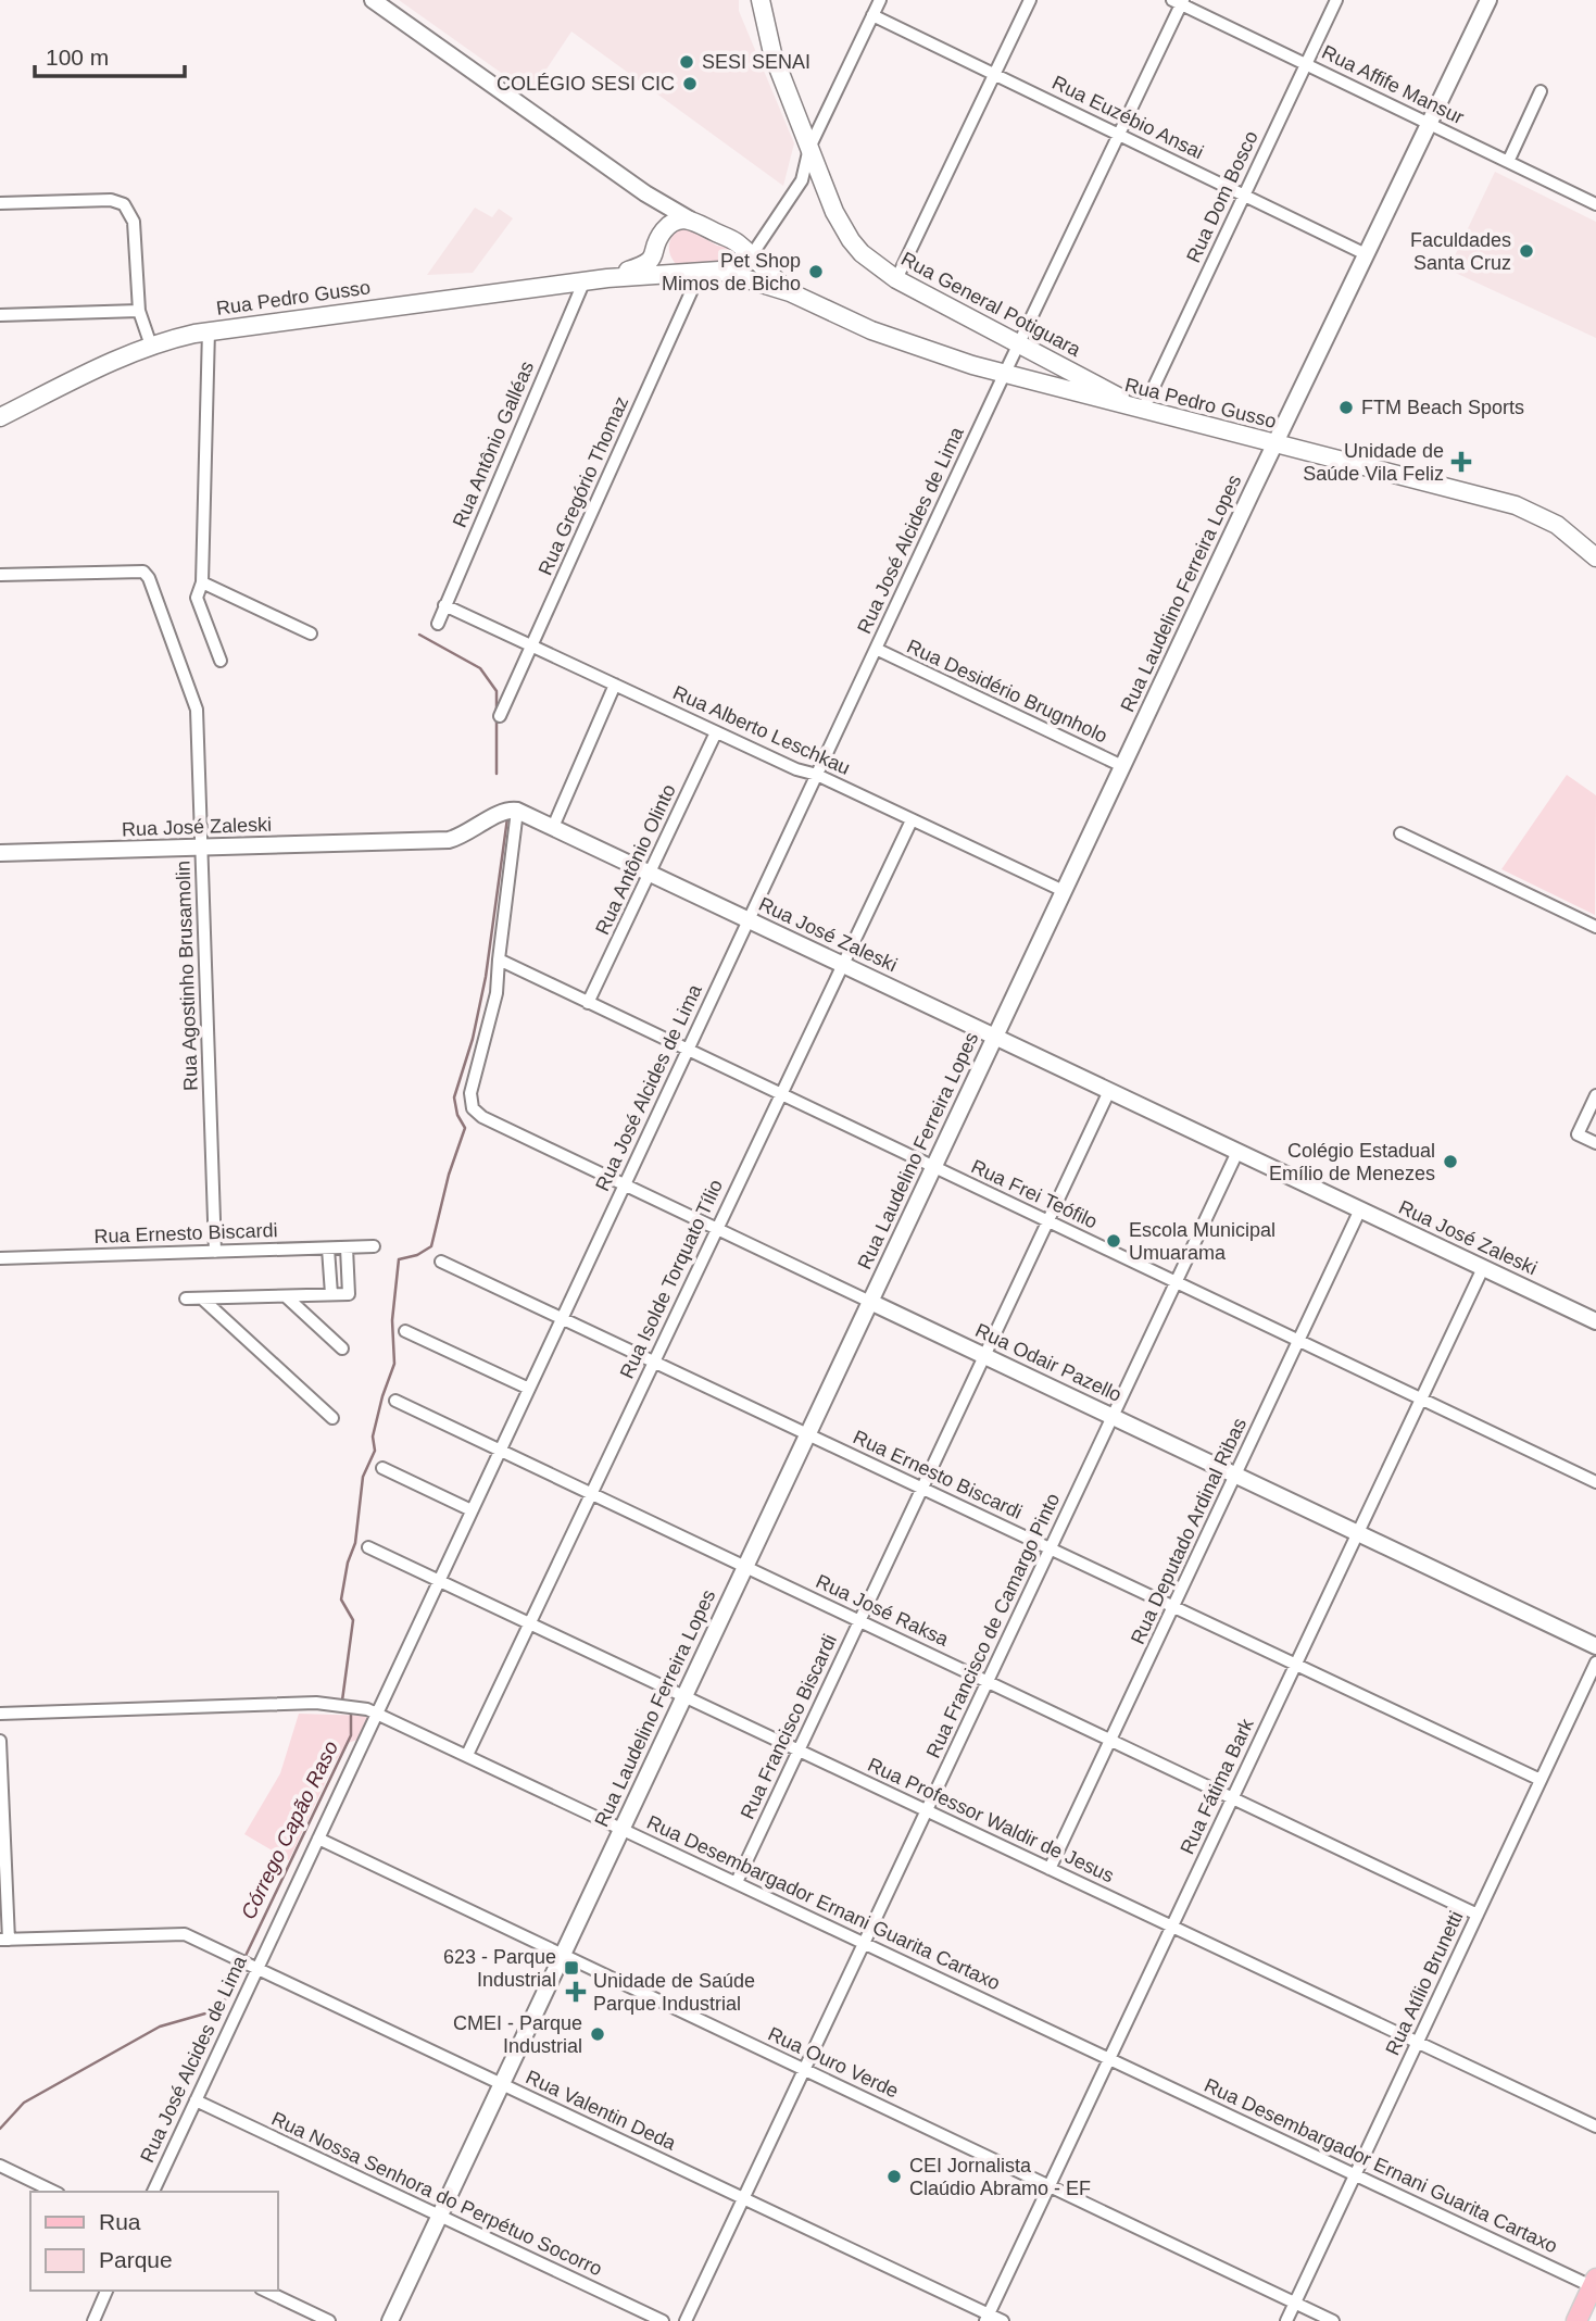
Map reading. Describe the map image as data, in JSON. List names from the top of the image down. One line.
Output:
{"streets":{"main road":["Rua Pedro Gusso","Rua General Potiguara"],"street":["Rua Affife Mansur","Rua Euzébio Ansai","Rua Dom Bosco","Rua Antônio Galléas","Rua Gregório Thomaz","Rua José Alcides de Lima","Rua Laudelino Ferreira Lopes","Rua Desidério Brugnholo","Rua Alberto Leschkau","Rua José Zaleski","Rua Antônio Olinto","Rua Agostinho Brusamolin","Rua Frei Teófilo","Rua Ernesto Biscardi","Rua Isolde Torquato Tílio","Rua Odair Pazello","Rua Deputado Ardinal Ribas","Rua José Raksa","Rua Francisco de Camargo Pinto","Rua Francisco Biscardi","Rua Fátima Bark","Rua Professor Waldir de Jesus","Rua Desembargador Ernani Guarita Cartaxo","Rua Atílio Brunetti","Rua Ouro Verde","Rua Valentin Deda","Rua Nossa Senhora do Perpétuo Socorro"]},"crossings":[["Rua Affife Mansur","Rua Dom Bosco"],["Rua Affife Mansur","Rua José Alcides de Lima"],["Rua Affife Mansur","Rua Laudelino Ferreira Lopes"],["Rua Euzébio Ansai","Rua Dom Bosco"],["Rua Euzébio Ansai","Rua José Alcides de Lima"],["Rua Euzébio Ansai","Rua Laudelino Ferreira Lopes"],["Rua Dom Bosco","Rua Pedro Gusso"],["Rua Dom Bosco","Rua General Potiguara"],["Rua Pedro Gusso","Rua General Potiguara"],["Rua Pedro Gusso","Rua Antônio Galléas"],["Rua Pedro Gusso","Rua Gregório Thomaz"],["Rua Pedro Gusso","Rua José Alcides de Lima"],["Rua Pedro Gusso","Rua Laudelino Ferreira Lopes"],["Rua General Potiguara","Rua José Alcides de Lima"],["Rua Antônio Galléas","Rua Alberto Leschkau"],["Rua Gregório Thomaz","Rua Alberto Leschkau"],["Rua José Alcides de Lima","Rua Desidério Brugnholo"],["Rua José Alcides de Lima","Rua Alberto Leschkau"],["Rua José Alcides de Lima","Rua José Zaleski"],["Rua José Alcides de Lima","Rua Frei Teófilo"],["Rua José Alcides de Lima","Rua Ernesto Biscardi"],["Rua José Alcides de Lima","Rua Odair Pazello"],["Rua José Alcides de Lima","Rua José Raksa"],["Rua José Alcides de Lima","Rua Professor Waldir de Jesus"],["Rua José Alcides de Lima","Rua Desembargador Ernani Guarita Cartaxo"],["Rua José Alcides de Lima","Rua Ouro Verde"],["Rua José Alcides de Lima","Rua Valentin Deda"],["Rua José Alcides de Lima","Rua Nossa Senhora do Perpétuo Socorro"],["Rua Laudelino Ferreira Lopes","Rua Desidério Brugnholo"],["Rua Laudelino Ferreira Lopes","Rua Alberto Leschkau"],["Rua Laudelino Ferreira Lopes","Rua José Zaleski"],["Rua Laudelino Ferreira Lopes","Rua Frei Teófilo"],["Rua Laudelino Ferreira Lopes","Rua Ernesto Biscardi"],["Rua Laudelino Ferreira Lopes","Rua Odair Pazello"],["Rua Laudelino Ferreira Lopes","Rua José Raksa"],["Rua Laudelino Ferreira Lopes","Rua Professor Waldir de Jesus"],["Rua Laudelino Ferreira Lopes","Rua Desembargador Ernani Guarita Cartaxo"],["Rua Laudelino Ferreira Lopes","Rua Ouro Verde"],["Rua Laudelino Ferreira Lopes","Rua Valentin Deda"],["Rua Laudelino Ferreira Lopes","Rua Nossa Senhora do Perpétuo Socorro"],["Rua Alberto Leschkau","Rua Antônio Olinto"],["Rua Alberto Leschkau","Rua Isolde Torquato Tílio"],["Rua José Zaleski","Rua Antônio Olinto"],["Rua José Zaleski","Rua Agostinho Brusamolin"],["Rua José Zaleski","Rua Isolde Torquato Tílio"],["Rua José Zaleski","Rua Deputado Ardinal Ribas"],["Rua José Zaleski","Rua Francisco de Camargo Pinto"],["Rua José Zaleski","Rua Francisco Biscardi"],["Rua José Zaleski","Rua Fátima Bark"],["Rua Antônio Olinto","Rua Frei Teófilo"],["Rua Agostinho Brusamolin","Rua Ernesto Biscardi"],["Rua Frei Teófilo","Rua Isolde Torquato Tílio"],["Rua Frei Teófilo","Rua Odair Pazello"],["Rua Frei Teófilo","Rua Deputado Ardinal Ribas"],["Rua Frei Teófilo","Rua Francisco de Camargo Pinto"],["Rua Frei Teófilo","Rua Francisco Biscardi"],["Rua Frei Teófilo","Rua Fátima Bark"],["Rua Ernesto Biscardi","Rua Isolde Torquato Tílio"],["Rua Ernesto Biscardi","Rua Deputado Ardinal Ribas"],["Rua Ernesto Biscardi","Rua Francisco de Camargo Pinto"],["Rua Ernesto Biscardi","Rua Francisco Biscardi"],["Rua Ernesto Biscardi","Rua Fátima Bark"],["Rua Ernesto Biscardi","Rua Atílio Brunetti"],["Rua Isolde Torquato Tílio","Rua Odair Pazello"],["Rua Isolde Torquato Tílio","Rua José Raksa"],["Rua Isolde Torquato Tílio","Rua Professor Waldir de Jesus"],["Rua Isolde Torquato Tílio","Rua Desembargador Ernani Guarita Cartaxo"],["Rua Odair Pazello","Rua Deputado Ardinal Ribas"],["Rua Odair Pazello","Rua Francisco de Camargo Pinto"],["Rua Odair Pazello","Rua Francisco Biscardi"],["Rua Odair Pazello","Rua Fátima Bark"],["Rua Deputado Ardinal Ribas","Rua José Raksa"],["Rua Deputado Ardinal Ribas","Rua Professor Waldir de Jesus"],["Rua José Raksa","Rua Francisco de Camargo Pinto"],["Rua José Raksa","Rua Francisco Biscardi"],["Rua José Raksa","Rua Fátima Bark"],["Rua José Raksa","Rua Atílio Brunetti"],["Rua Francisco de Camargo Pinto","Rua Professor Waldir de Jesus"],["Rua Francisco de Camargo Pinto","Rua Desembargador Ernani Guarita Cartaxo"],["Rua Francisco de Camargo Pinto","Rua Ouro Verde"],["Rua Francisco de Camargo Pinto","Rua Valentin Deda"],["Rua Francisco Biscardi","Rua Professor Waldir de Jesus"],["Rua Francisco Biscardi","Rua Desembargador Ernani Guarita Cartaxo"],["Rua Fátima Bark","Rua Professor Waldir de Jesus"],["Rua Fátima Bark","Rua Desembargador Ernani Guarita Cartaxo"],["Rua Fátima Bark","Rua Ouro Verde"],["Rua Fátima Bark","Rua Valentin Deda"],["Rua Professor Waldir de Jesus","Rua Atílio Brunetti"],["Rua Desembargador Ernani Guarita Cartaxo","Rua Atílio Brunetti"],["Rua Atílio Brunetti","Rua Ouro Verde"]],"water":["Córrego Capão Raso"],"places":{"other":["SESI SENAI","COLÉGIO SESI CIC","Faculdades Santa Cruz","Pet Shop Mimos de Bicho","FTM Beach Sports","Colégio Estadual Emílio de Menezes","Escola Municipal Umuarama","CMEI - Parque Industrial","CEI Jornalista Claúdio Abramo - EF"],"health":["Unidade de Saúde Vila Feliz","Unidade de Saúde Parque Industrial"],"transit":["623 - Parque Industrial"]},"legend":["Rua","Parque"],"scale_bar":"100 m"}
